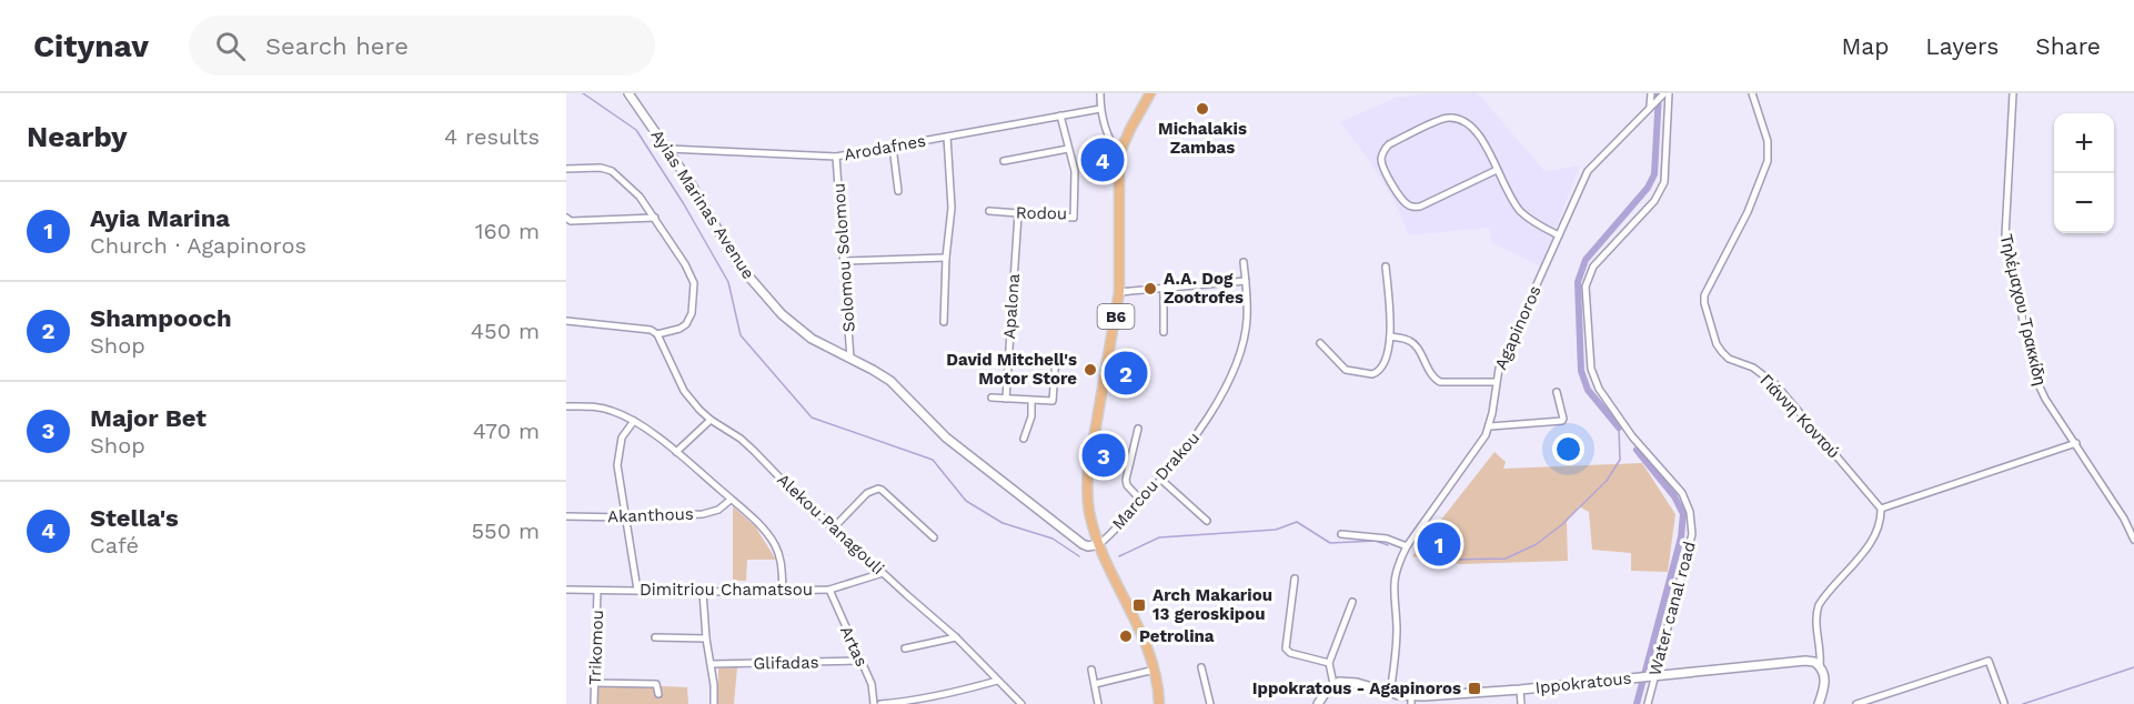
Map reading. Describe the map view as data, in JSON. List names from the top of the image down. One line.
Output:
{"streets":{"main road":["B6"],"street":["Arodafnes","Ayias Marinas Avenue","Rodou","Solomou Solomou","Apalona","Τηλέμαχου Τρακκίδη","Agapinoros","Γιάννη Κοντού","Marcou Drakou","Akanthous","Alekou Panagouli","Dimitriou Chamatsou","Water canal road","Artas","Trikomou","Glifadas","Ippokratous"]},"crossings":[["Arodafnes","Ayias Marinas Avenue"],["Arodafnes","Rodou"],["Arodafnes","Solomou Solomou"],["Ayias Marinas Avenue","Solomou Solomou"],["Ayias Marinas Avenue","B6"],["Ayias Marinas Avenue","Marcou Drakou"],["Rodou","Apalona"],["B6","Marcou Drakou"],["Agapinoros","Water canal road"],["Agapinoros","Ippokratous"],["Alekou Panagouli","Dimitriou Chamatsou"],["Dimitriou Chamatsou","Artas"],["Dimitriou Chamatsou","Trikomou"],["Water canal road","Ippokratous"],["Artas","Glifadas"]],"places":{"other":["Michalakis Zambas","A.A. Dog Zootrofes","David Mitchell's Motor Store","Petrolina"],"transit":["Arch Makariou 13 geroskipou","Ippokratous - Agapinoros"]},"page":{"header":"Citynav","search":"Search here","nav":["Map","Layers","Share"],"heading":["Nearby","4 results"],"map_buttons":["+","−"],"pins":["4","2","3","1"],"list":[{"mark":"1","name":"Ayia Marina","note":"Church · Agapinoros","value":"160 m"},{"mark":"2","name":"Shampooch","note":"Shop","value":"450 m"},{"mark":"3","name":"Major Bet","note":"Shop","value":"470 m"},{"mark":"4","name":"Stella's","note":"Café","value":"550 m"}]}}
